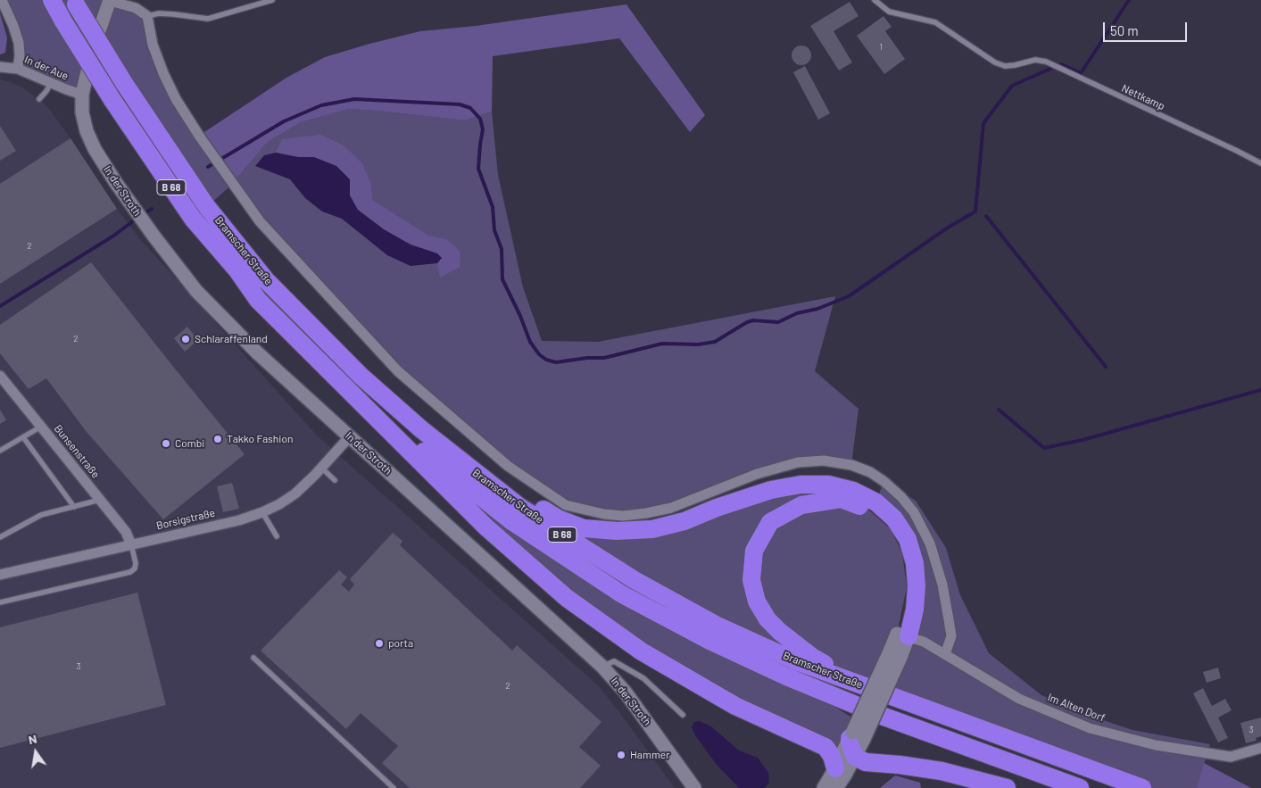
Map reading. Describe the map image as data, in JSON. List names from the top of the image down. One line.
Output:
{"streets":{"highway":["B 68","Bramscher Straße"],"street":["In der Aue","In der Stroth","Bunsenstraße","Borsigstraße","Im Alten Dorf"],"lane":["Nettkamp"]},"crossings":[["In der Aue","In der Stroth"],["In der Stroth","Borsigstraße"],["Bunsenstraße","Borsigstraße"]],"places":["Schlaraffenland","Takko Fashion","Combi","porta","Hammer"],"house_numbers":["1","2","2","3","2","3"],"scale_bar":"50 m","north":"top"}
